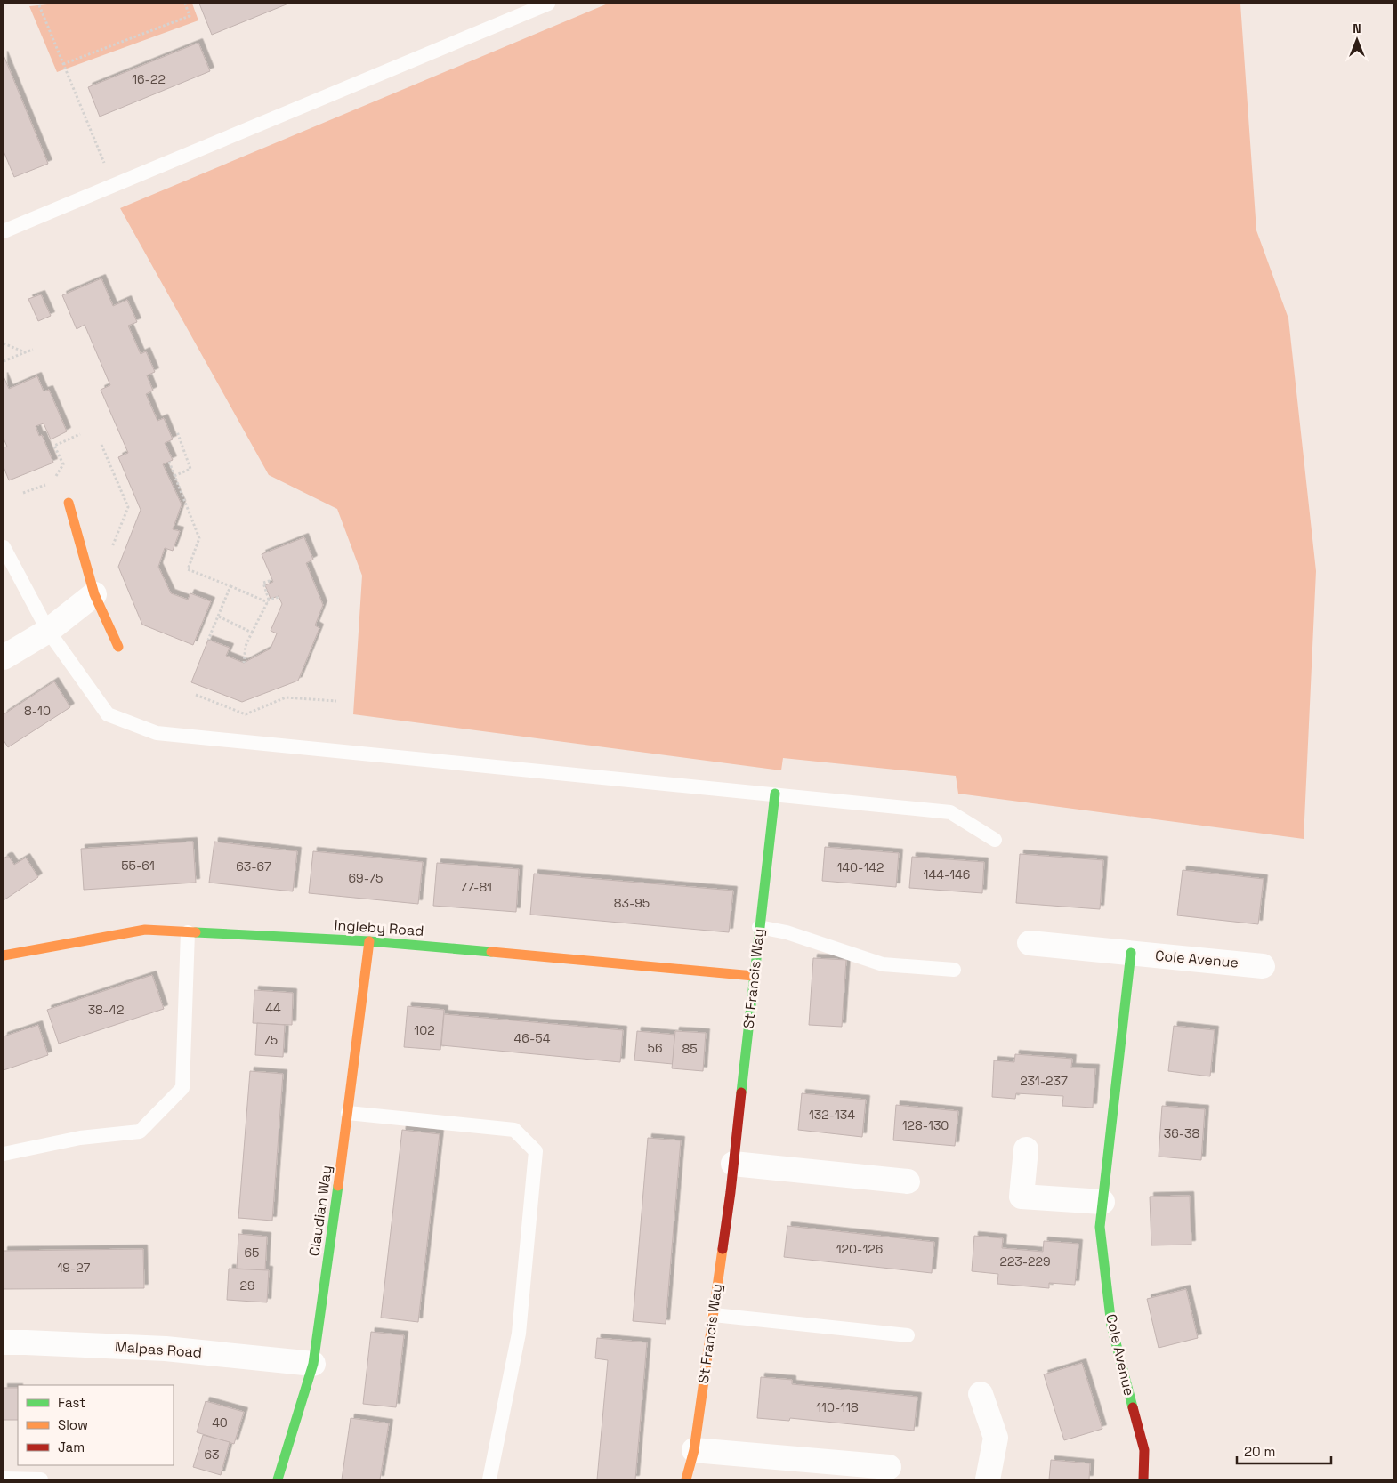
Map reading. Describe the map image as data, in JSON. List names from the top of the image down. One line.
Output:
{"streets":{"street":["Ingleby Road","Cole Avenue","St Francis Way","Claudian Way","Malpas Road"]},"crossings":[["Ingleby Road","St Francis Way"],["Ingleby Road","Claudian Way"],["Claudian Way","Malpas Road"]],"house_numbers":["16-22","8-10","55-61","63-67","140-142","144-146","69-75","77-81","83-95","44","38-42","102","46-54","75","56","85","231-237","132-134","128-130","36-38","120-126","65","223-229","19-27","29","110-118","40","63"],"legend":["Fast","Slow","Jam"],"scale_bar":"20 m","north":"top"}
